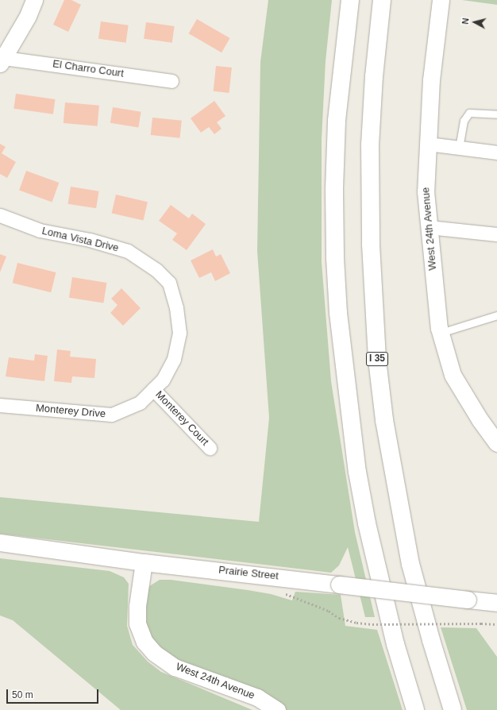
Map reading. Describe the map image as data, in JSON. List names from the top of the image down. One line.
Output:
{"streets":{"highway":["I 35"],"street":["El Charro Court","West 24th Avenue","Loma Vista Drive","Monterey Drive","Monterey Court","Prairie Street"]},"crossings":[["West 24th Avenue","Prairie Street"],["Loma Vista Drive","Monterey Drive"],["Loma Vista Drive","Monterey Court"],["Monterey Drive","Monterey Court"]],"scale_bar":"50 m","north":"left"}
